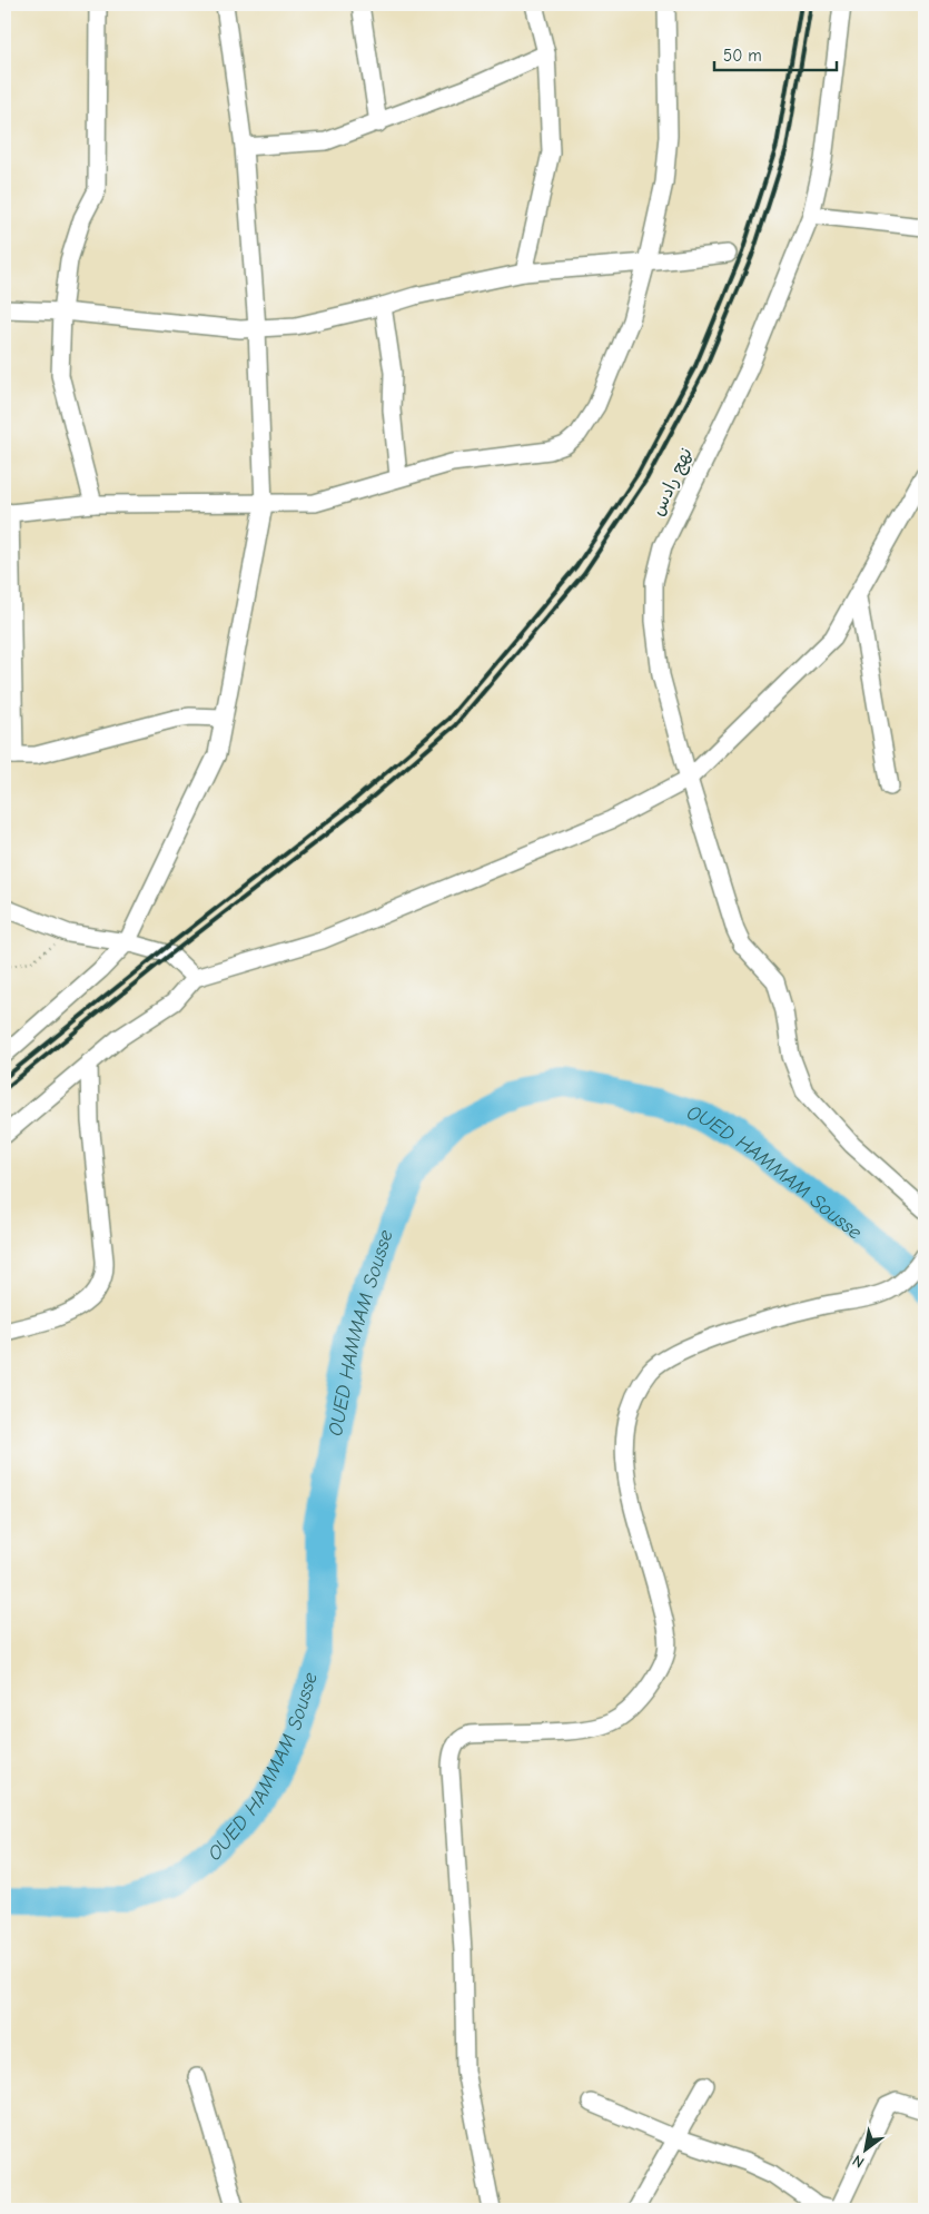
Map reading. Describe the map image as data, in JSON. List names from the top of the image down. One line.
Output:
{"streets":{"street":["نهج رادس"]},"water":["OUED HAMMAM Sousse"],"scale_bar":"50 m","north":"bottom left"}
